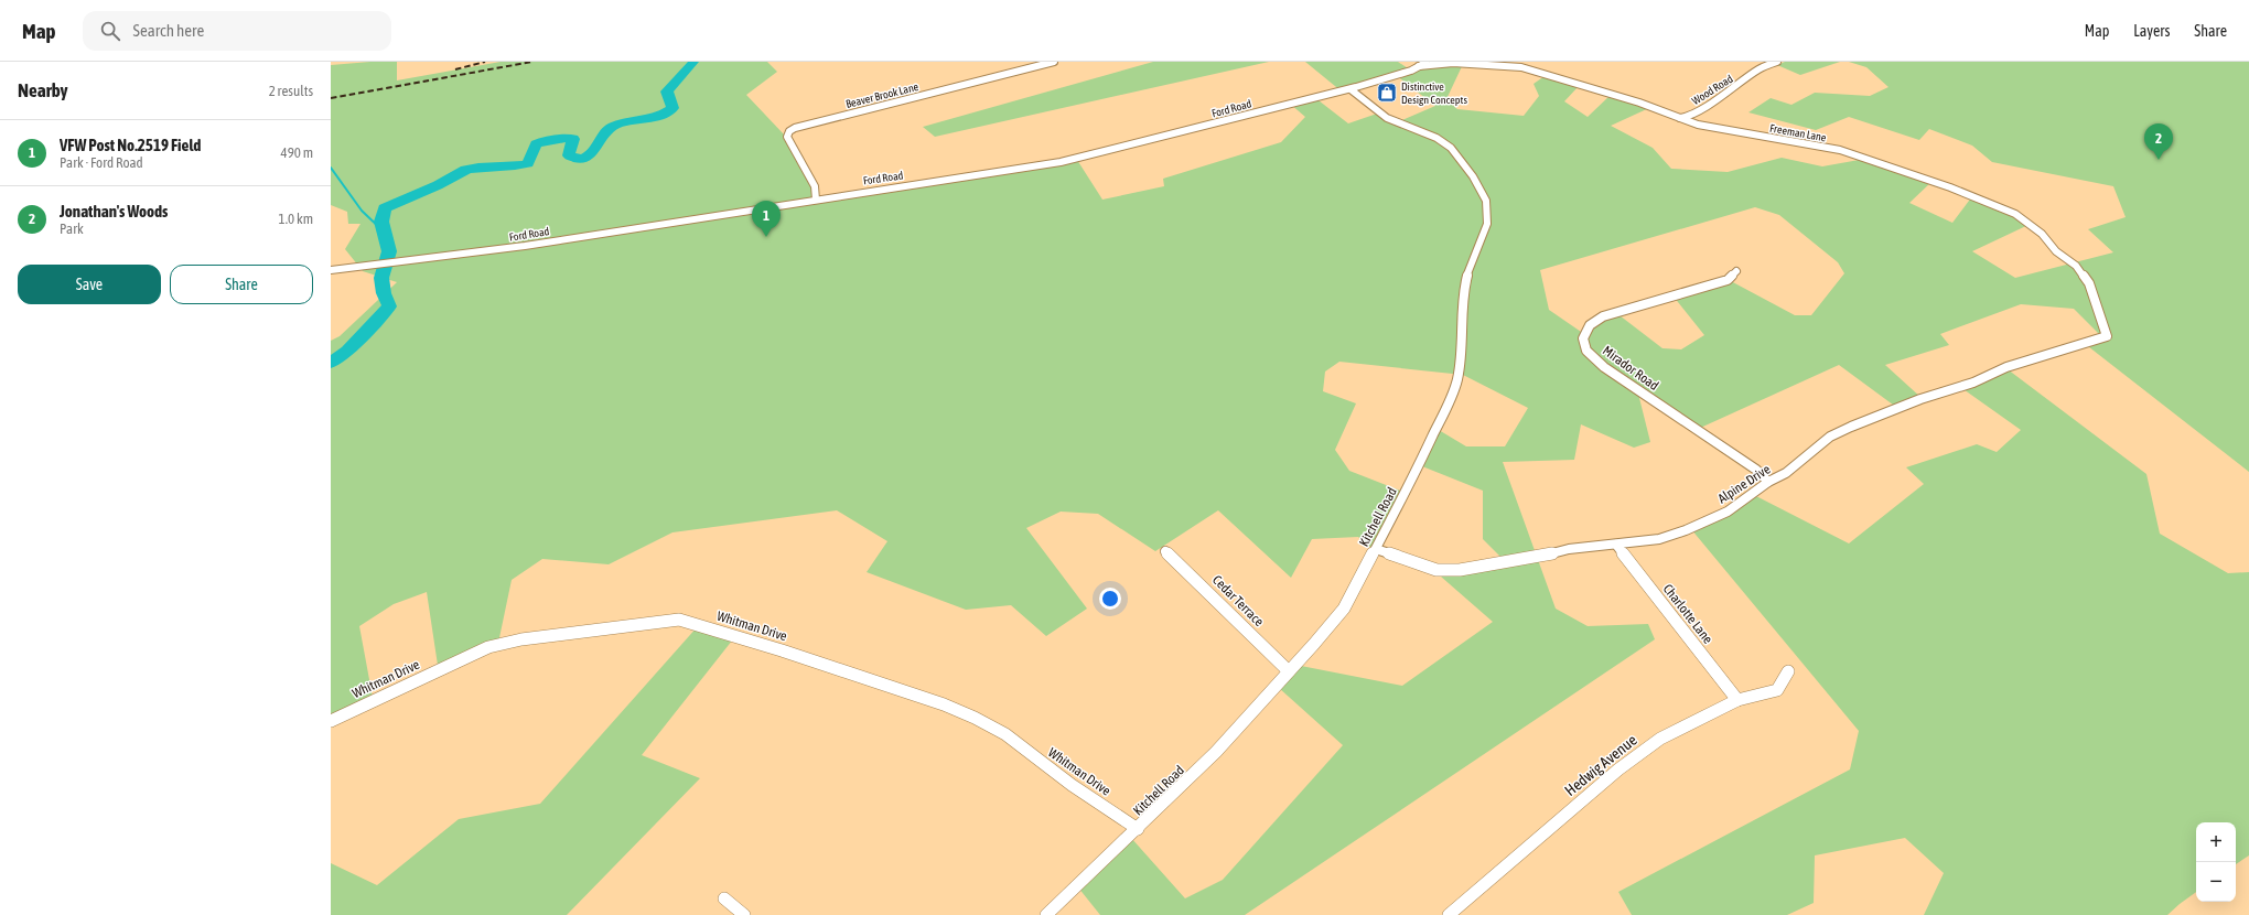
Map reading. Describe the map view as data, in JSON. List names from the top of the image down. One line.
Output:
{"streets":{"street":["Wood Road","Beaver Brook Lane","Ford Road","Freeman Lane","Mirador Road","Alpine Drive","Kitchell Road","Cedar Terrace","Charlotte Lane","Whitman Drive","Hedwig Avenue"]},"crossings":[["Wood Road","Freeman Lane"],["Beaver Brook Lane","Ford Road"],["Ford Road","Freeman Lane"],["Ford Road","Kitchell Road"],["Freeman Lane","Alpine Drive"],["Mirador Road","Alpine Drive"],["Alpine Drive","Kitchell Road"],["Alpine Drive","Charlotte Lane"],["Kitchell Road","Cedar Terrace"],["Kitchell Road","Whitman Drive"],["Charlotte Lane","Hedwig Avenue"]],"places":{"shop":["Distinctive Design Concepts"]},"page":{"header":"Map","search":"Search here","nav":["Map","Layers","Share"],"heading":["Nearby","2 results"],"list":[{"mark":"1","name":"VFW Post No.2519 Field","note":"Park · Ford Road","value":"490 m"},{"mark":"2","name":"Jonathan's Woods","note":"Park","value":"1.0 km"}],"pins":["2","1"],"buttons":["Save","Share"],"map_buttons":["+","−"]}}
